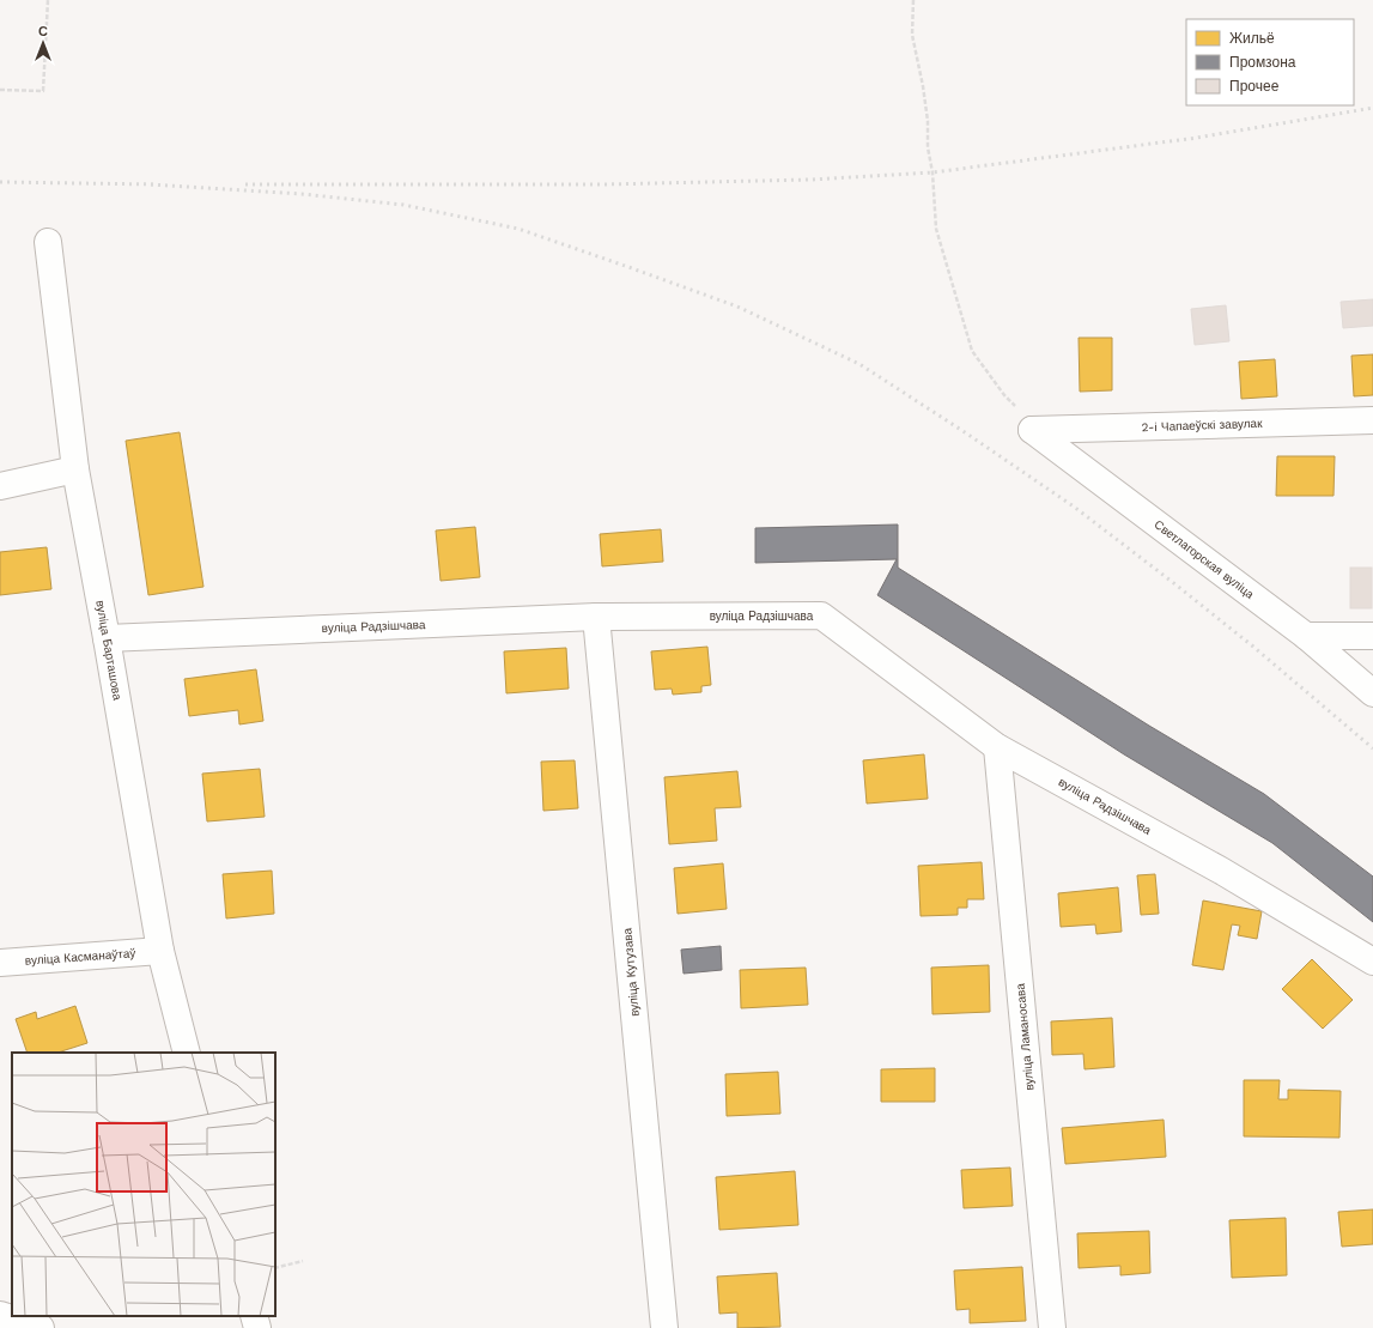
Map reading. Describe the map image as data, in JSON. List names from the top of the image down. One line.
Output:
{"streets":{"street":["2-і Чапаеўскі завулак","Светлагорская вуліца","вуліца Радзішчава","вуліца Барташова","вуліца Касманаўтаў","вуліца Кутузава","вуліца Ламаносава"]},"crossings":[["2-і Чапаеўскі завулак","Светлагорская вуліца"],["вуліца Радзішчава","вуліца Барташова"],["вуліца Радзішчава","вуліца Кутузава"],["вуліца Радзішчава","вуліца Ламаносава"],["вуліца Барташова","вуліца Касманаўтаў"]],"legend":["Жильё","Промзона","Прочее"],"north":"top"}
